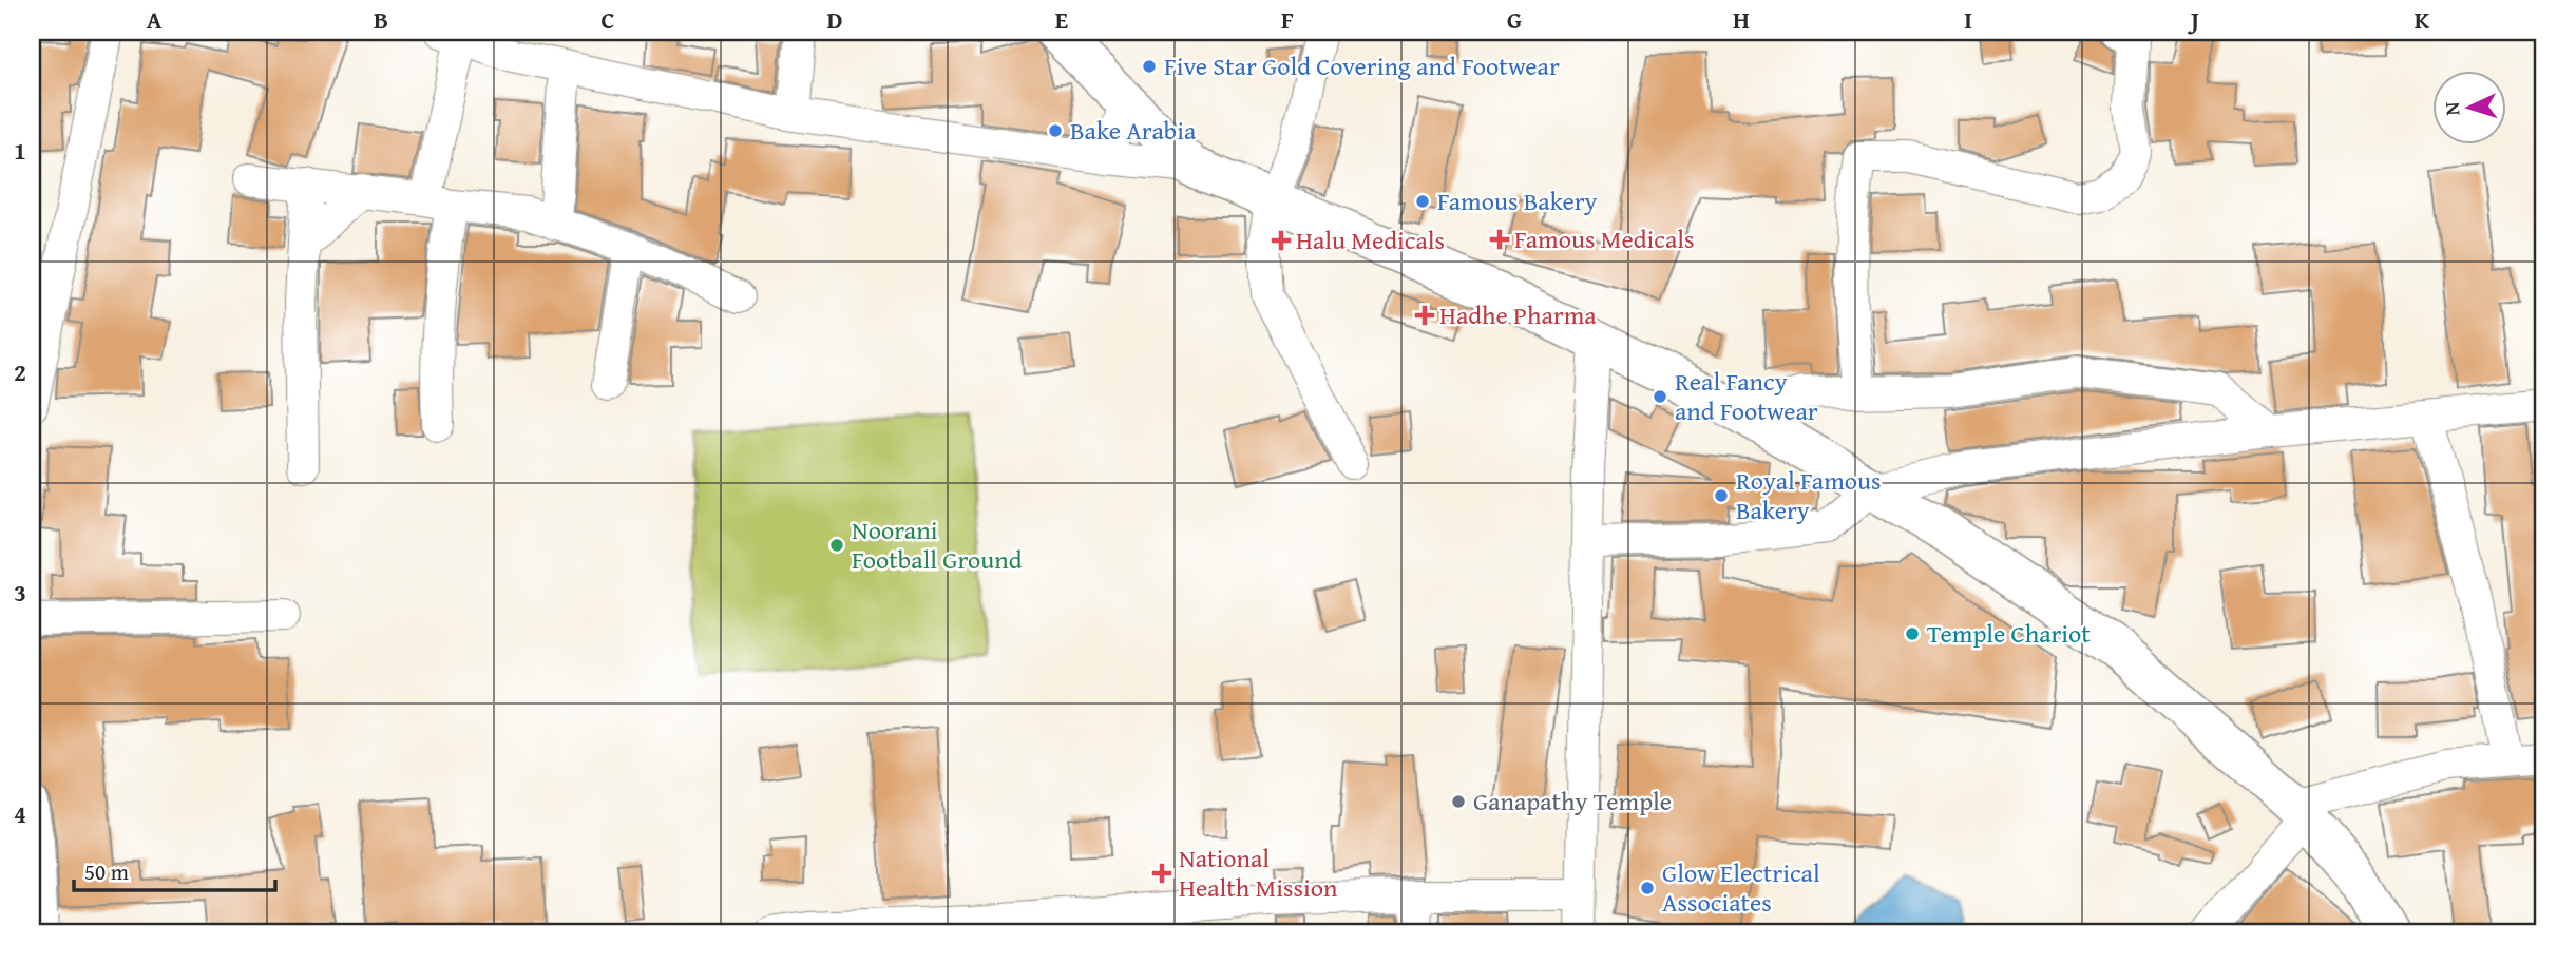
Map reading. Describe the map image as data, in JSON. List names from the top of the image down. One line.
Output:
{"places":{"other":["Five Star Gold Covering and Footwear","Bake Arabia","Famous Bakery","Real Fancy and Footwear","Royal Famous Bakery","Noorani Football Ground","Temple Chariot","Ganapathy Temple","Glow Electrical Associates"],"health":["Famous Medicals","Halu Medicals","Hadhe Pharma","National Health Mission"]},"scale_bar":"50 m","north":"left","grid":{"columns":["A","B","C","D","E","F","G","H","I","J","K"],"rows":["1","2","3","4"]}}
